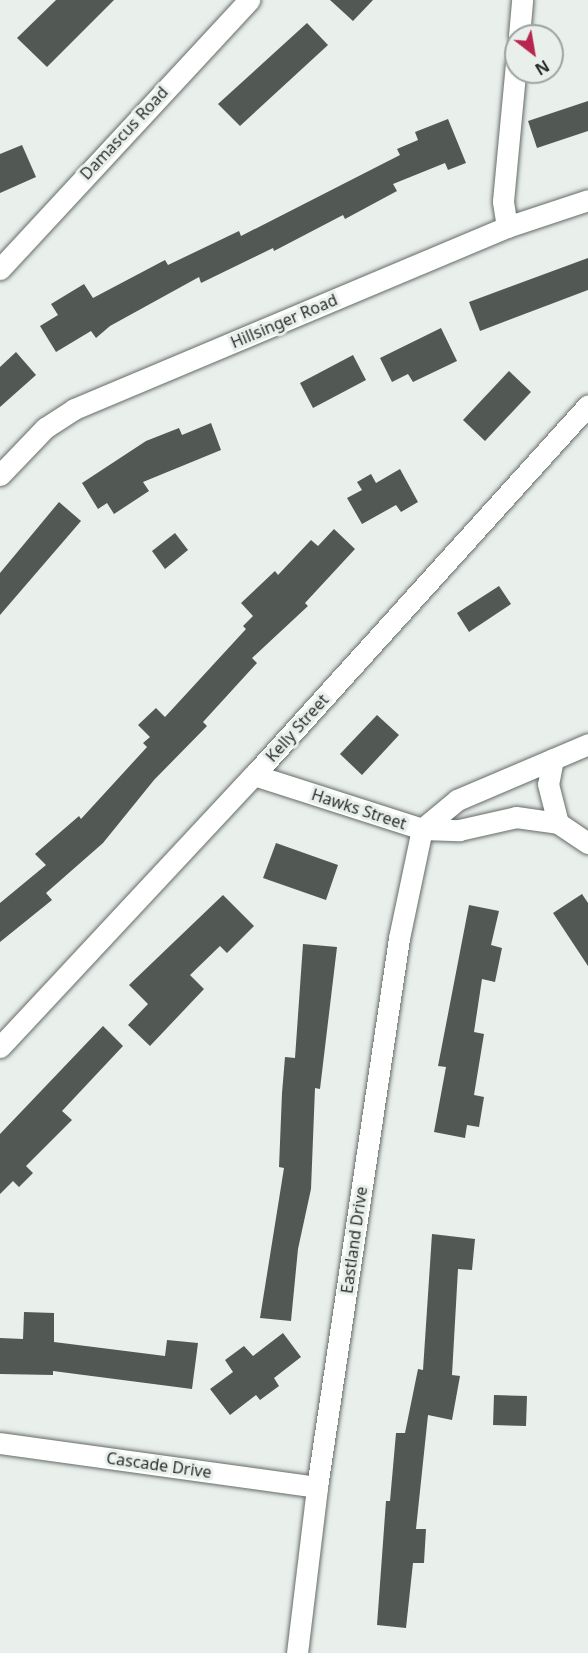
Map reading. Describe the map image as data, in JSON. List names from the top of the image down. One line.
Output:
{"streets":{"street":["Damascus Road","Hillsinger Road","Kelly Street","Hawks Street","Eastland Drive","Cascade Drive"]},"crossings":[["Kelly Street","Hawks Street"],["Hawks Street","Eastland Drive"],["Eastland Drive","Cascade Drive"]],"north":"bottom right"}
